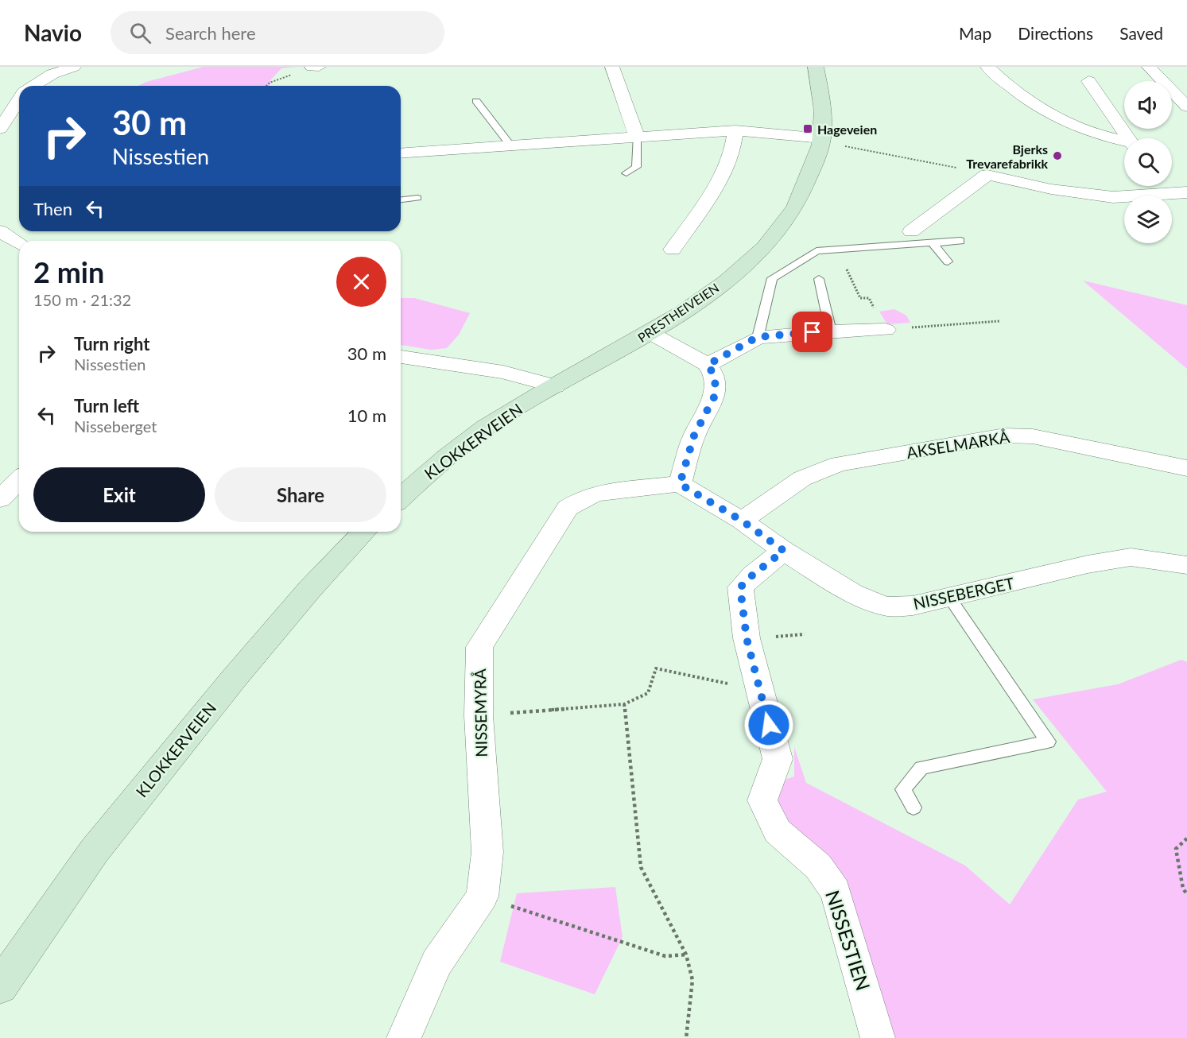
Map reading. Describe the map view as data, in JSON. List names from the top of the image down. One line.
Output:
{"streets":{"street":["PRESTHEIVEIEN","KLOKKERVEIEN","AKSELMARKÅ","NISSEBERGET","NISSEMYRÅ","NISSESTIEN"]},"crossings":[["PRESTHEIVEIEN","KLOKKERVEIEN"],["AKSELMARKÅ","NISSEBERGET"],["NISSEBERGET","NISSEMYRÅ"],["NISSEBERGET","NISSESTIEN"]],"places":{"transit":["Hageveien"],"other":["Bjerks Trevarefabrikk"]},"page":{"header":"Navio","search":"Search here","nav":["Map","Directions","Saved"],"turn":["30 m","Nissestien"],"then":"Then","heading":["2 min","150 m · 21:32"],"list":[{"name":"Turn right","note":"Nissestien","value":"30 m"},{"name":"Turn left","note":"Nisseberget","value":"10 m"}],"buttons":["Exit","Share"]}}
